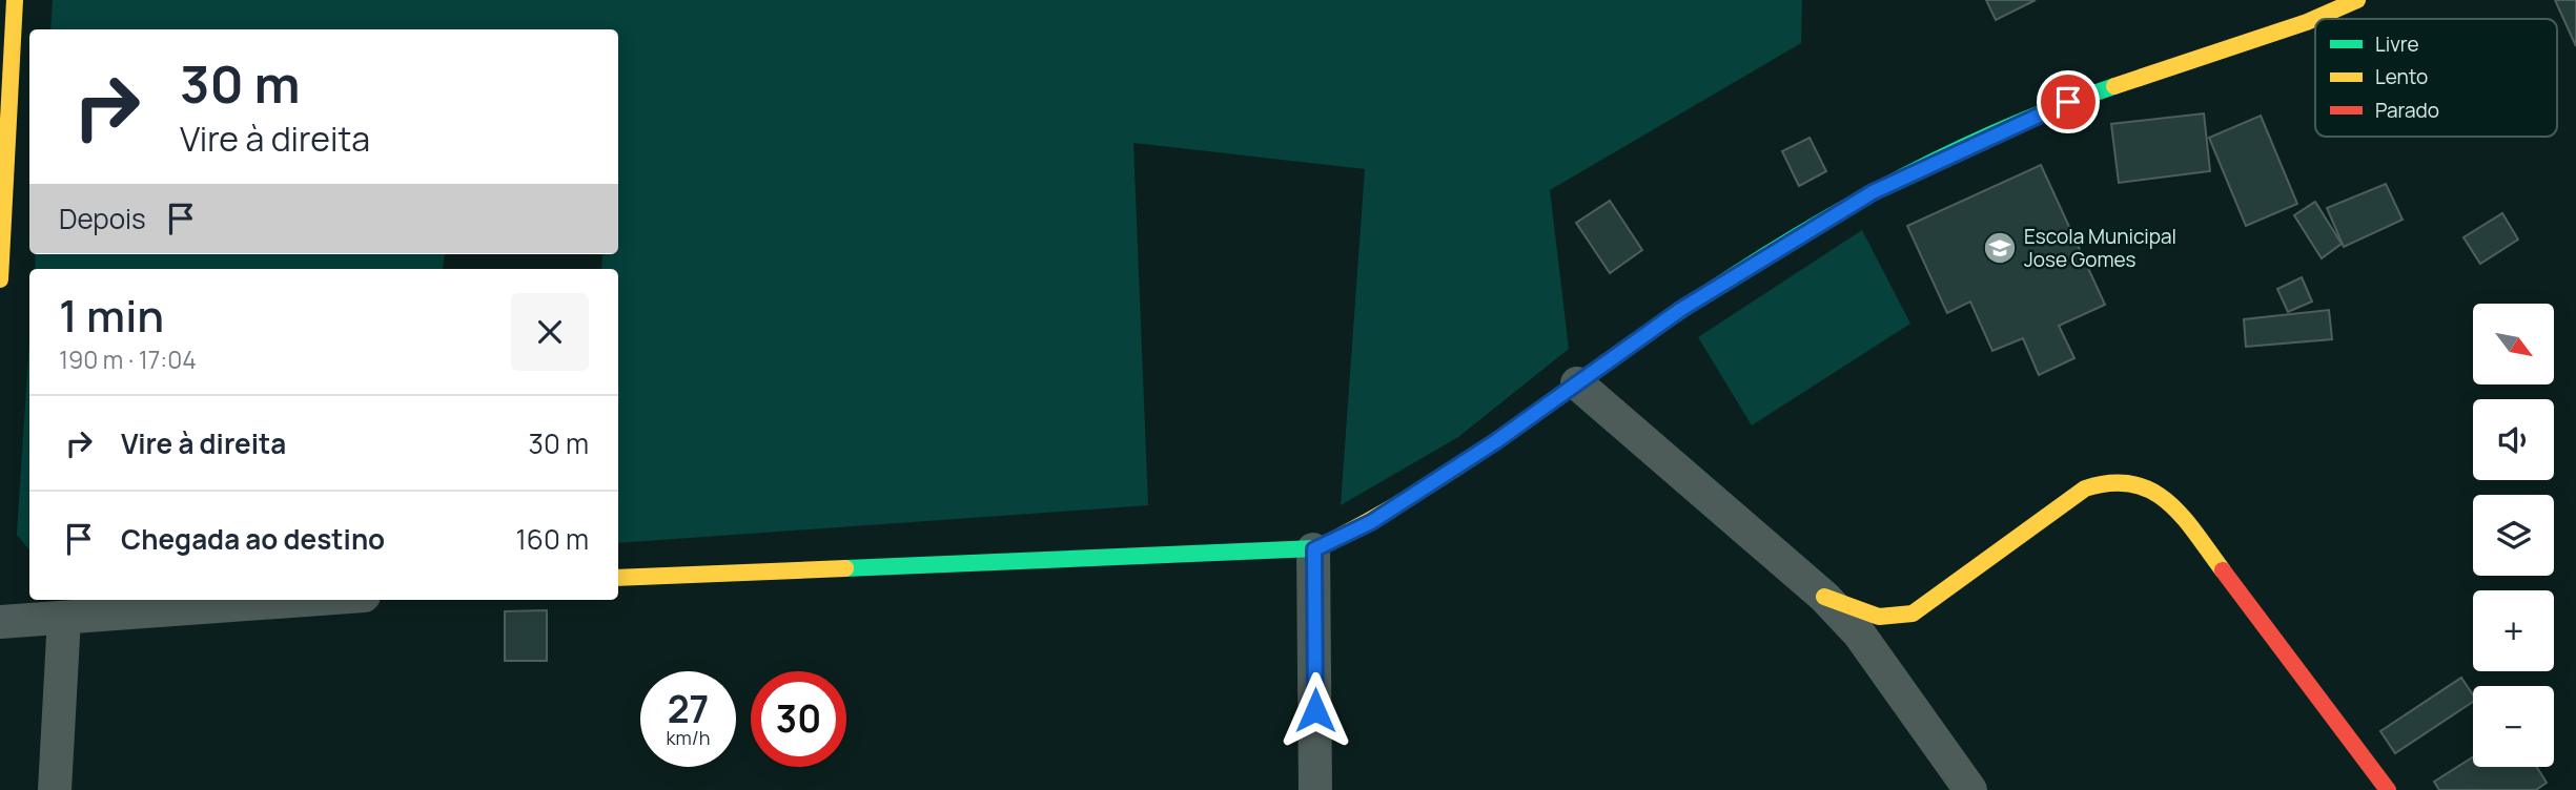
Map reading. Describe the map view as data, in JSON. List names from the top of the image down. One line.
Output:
{"places":{"school or university":["Escola Municipal Jose Gomes"]},"legend":["Livre","Lento","Parado"],"north":"bottom right","page":{"turn":["30 m","Vire à direita"],"then":"Depois","heading":["1 min","190 m · 17:04"],"map_buttons":["+","−"],"list":[{"name":"Vire à direita","value":"30 m"},{"name":"Chegada ao destino","value":"160 m"}],"speed":"27 km/h","limit":"30"}}
